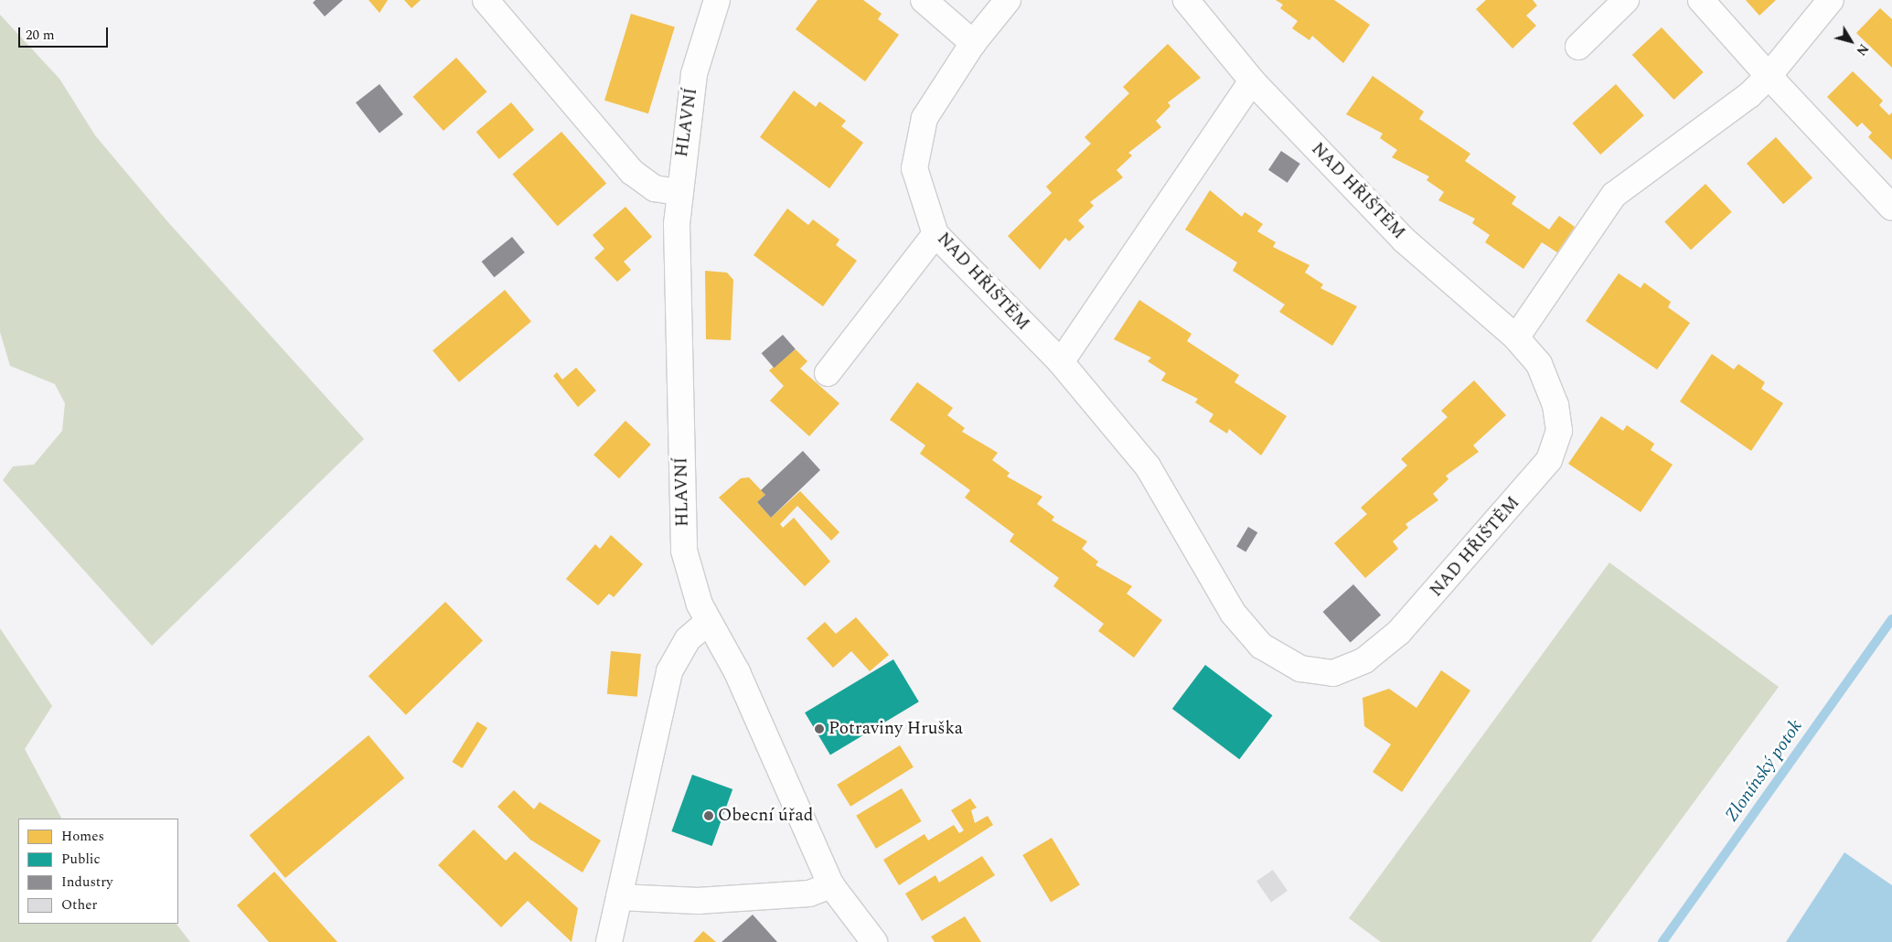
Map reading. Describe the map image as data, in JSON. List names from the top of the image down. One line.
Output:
{"streets":{"street":["HLAVNÍ","NAD HŘIŠTĚM"]},"water":["Zlonínský potok"],"places":["Potraviny Hruška","Obecní úřad"],"legend":["Homes","Public","Industry","Other"],"scale_bar":"20 m","north":"bottom right"}
